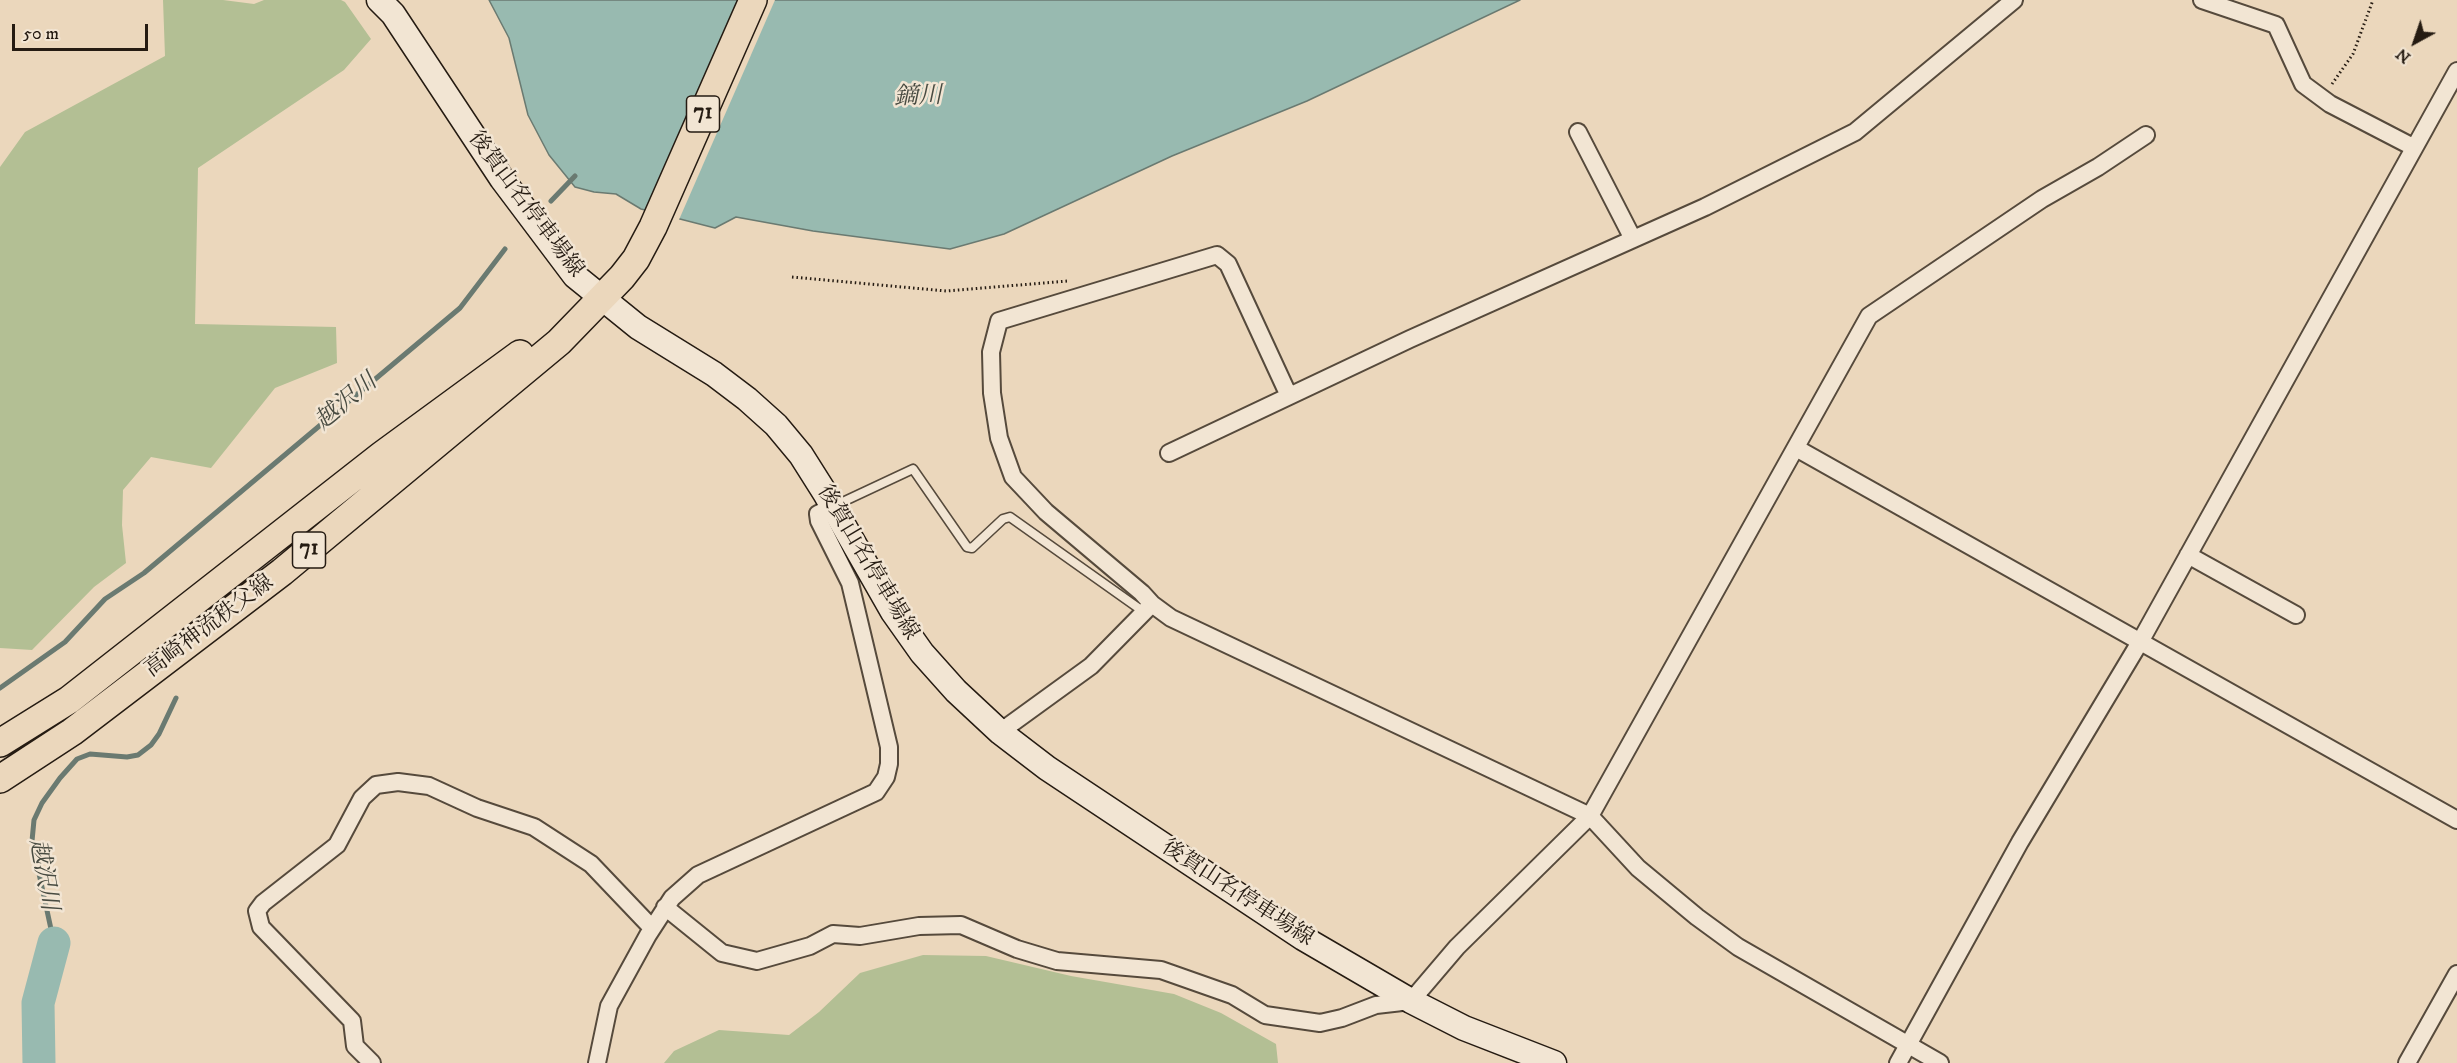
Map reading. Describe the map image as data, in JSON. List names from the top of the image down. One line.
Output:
{"streets":{"main road":["71","後賀山名停車場線","高崎神流秩父線"]},"crossings":[["後賀山名停車場線","高崎神流秩父線"]],"water":["鏑川","越沢川"],"scale_bar":"50 m","north":"bottom left"}
